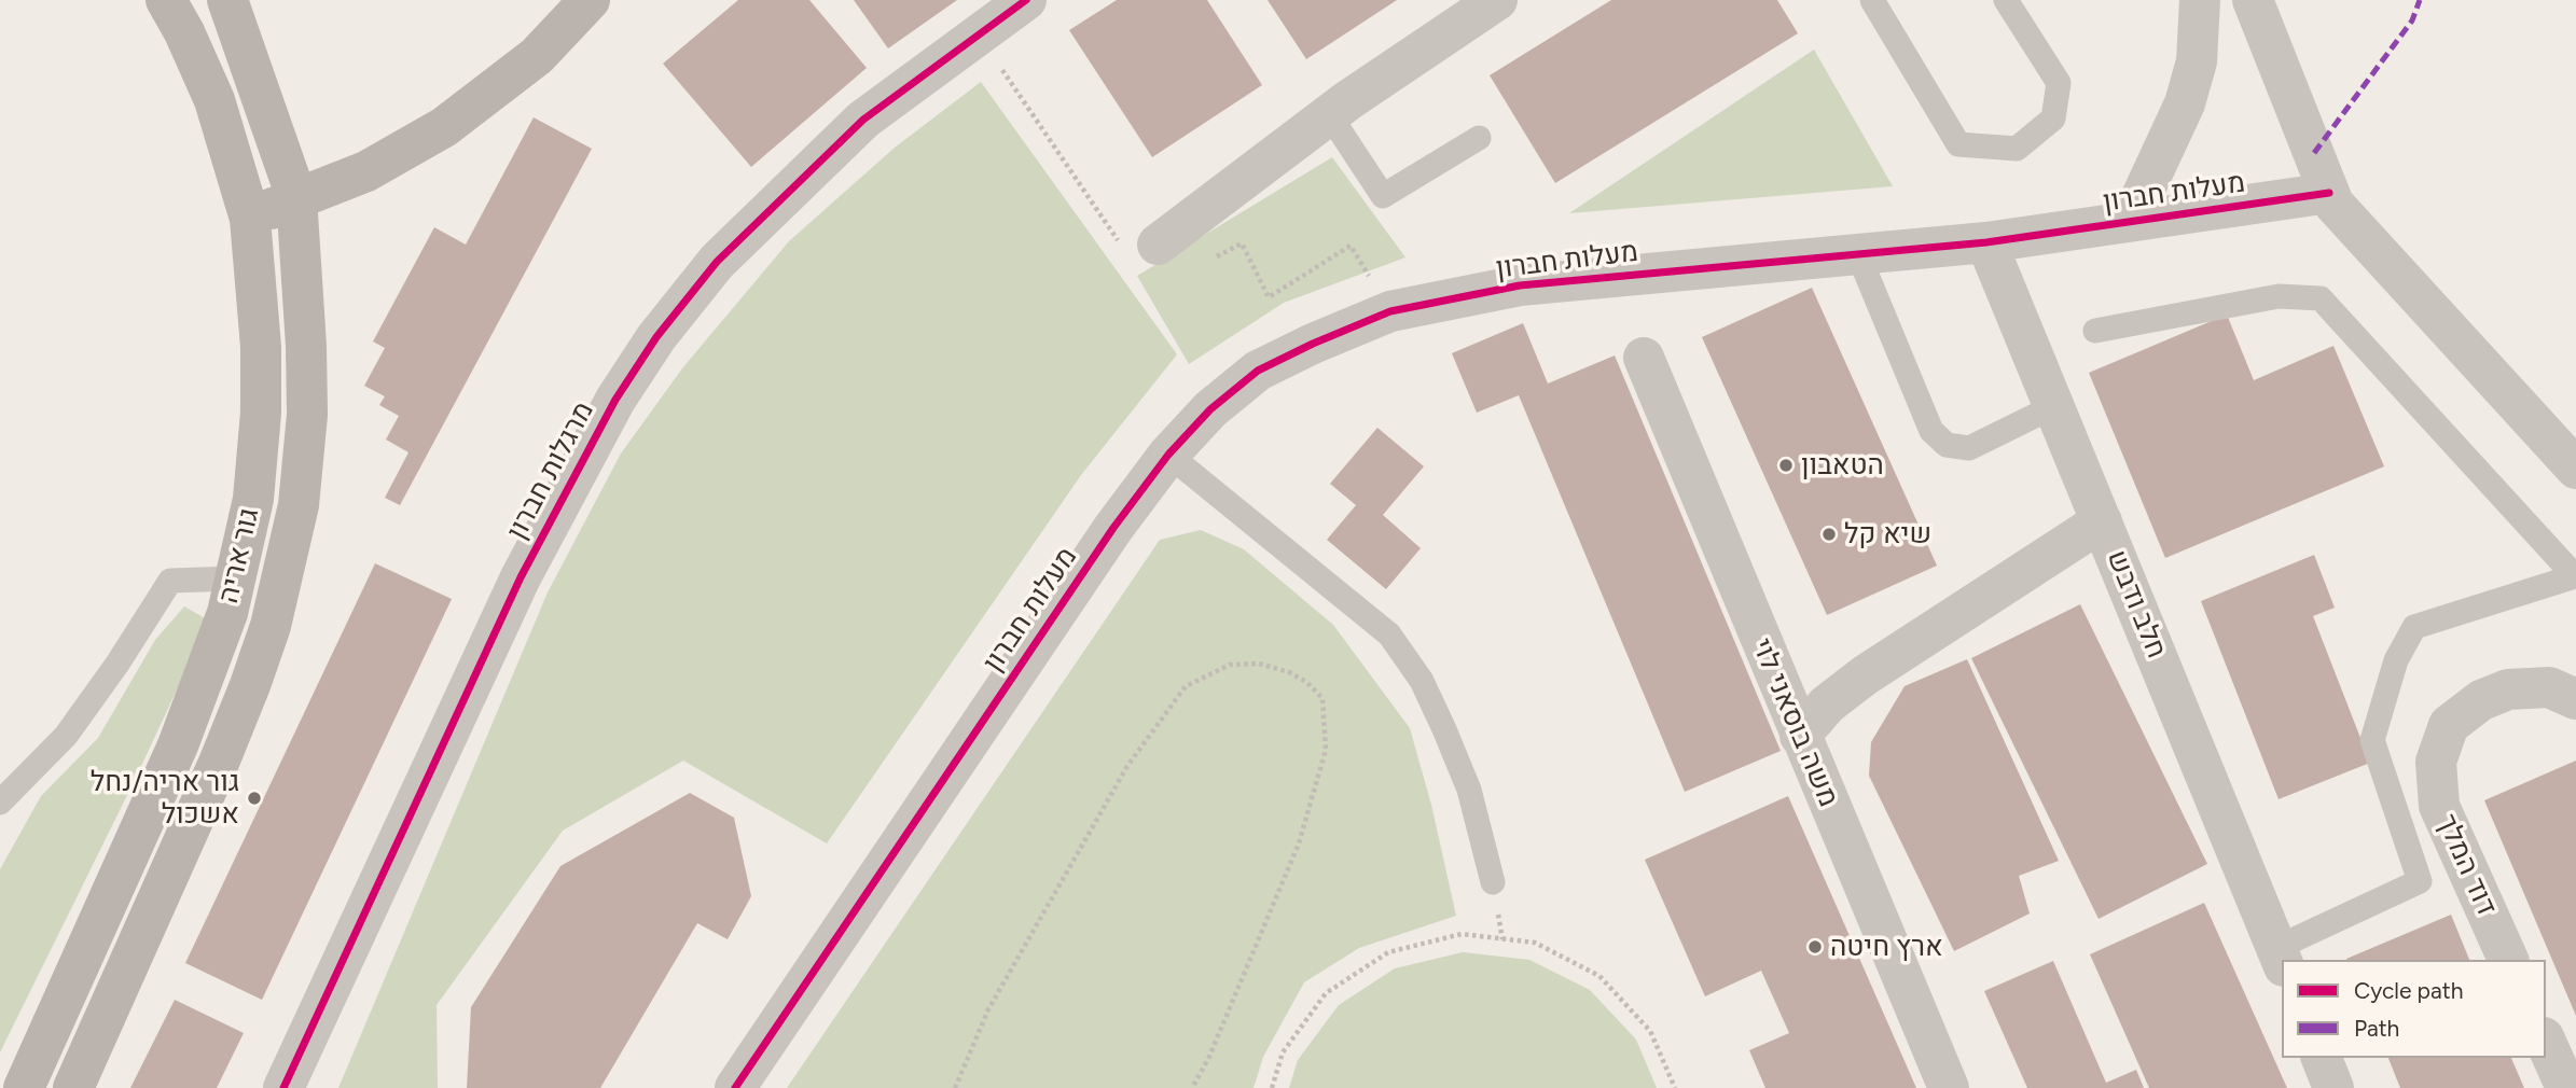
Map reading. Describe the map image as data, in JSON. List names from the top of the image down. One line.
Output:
{"streets":{"main road":["גור אריה"],"street":["מעלות חברון","מרגלות חברון","חלב ודבש","משה בוסאני לוי","דוד המלך"]},"crossings":[["מעלות חברון","חלב ודבש"]],"places":["הטאבון","שיא קל","גור אריה/נחל אשכול","ארץ חיטה"],"legend":["Cycle path","Path"]}
